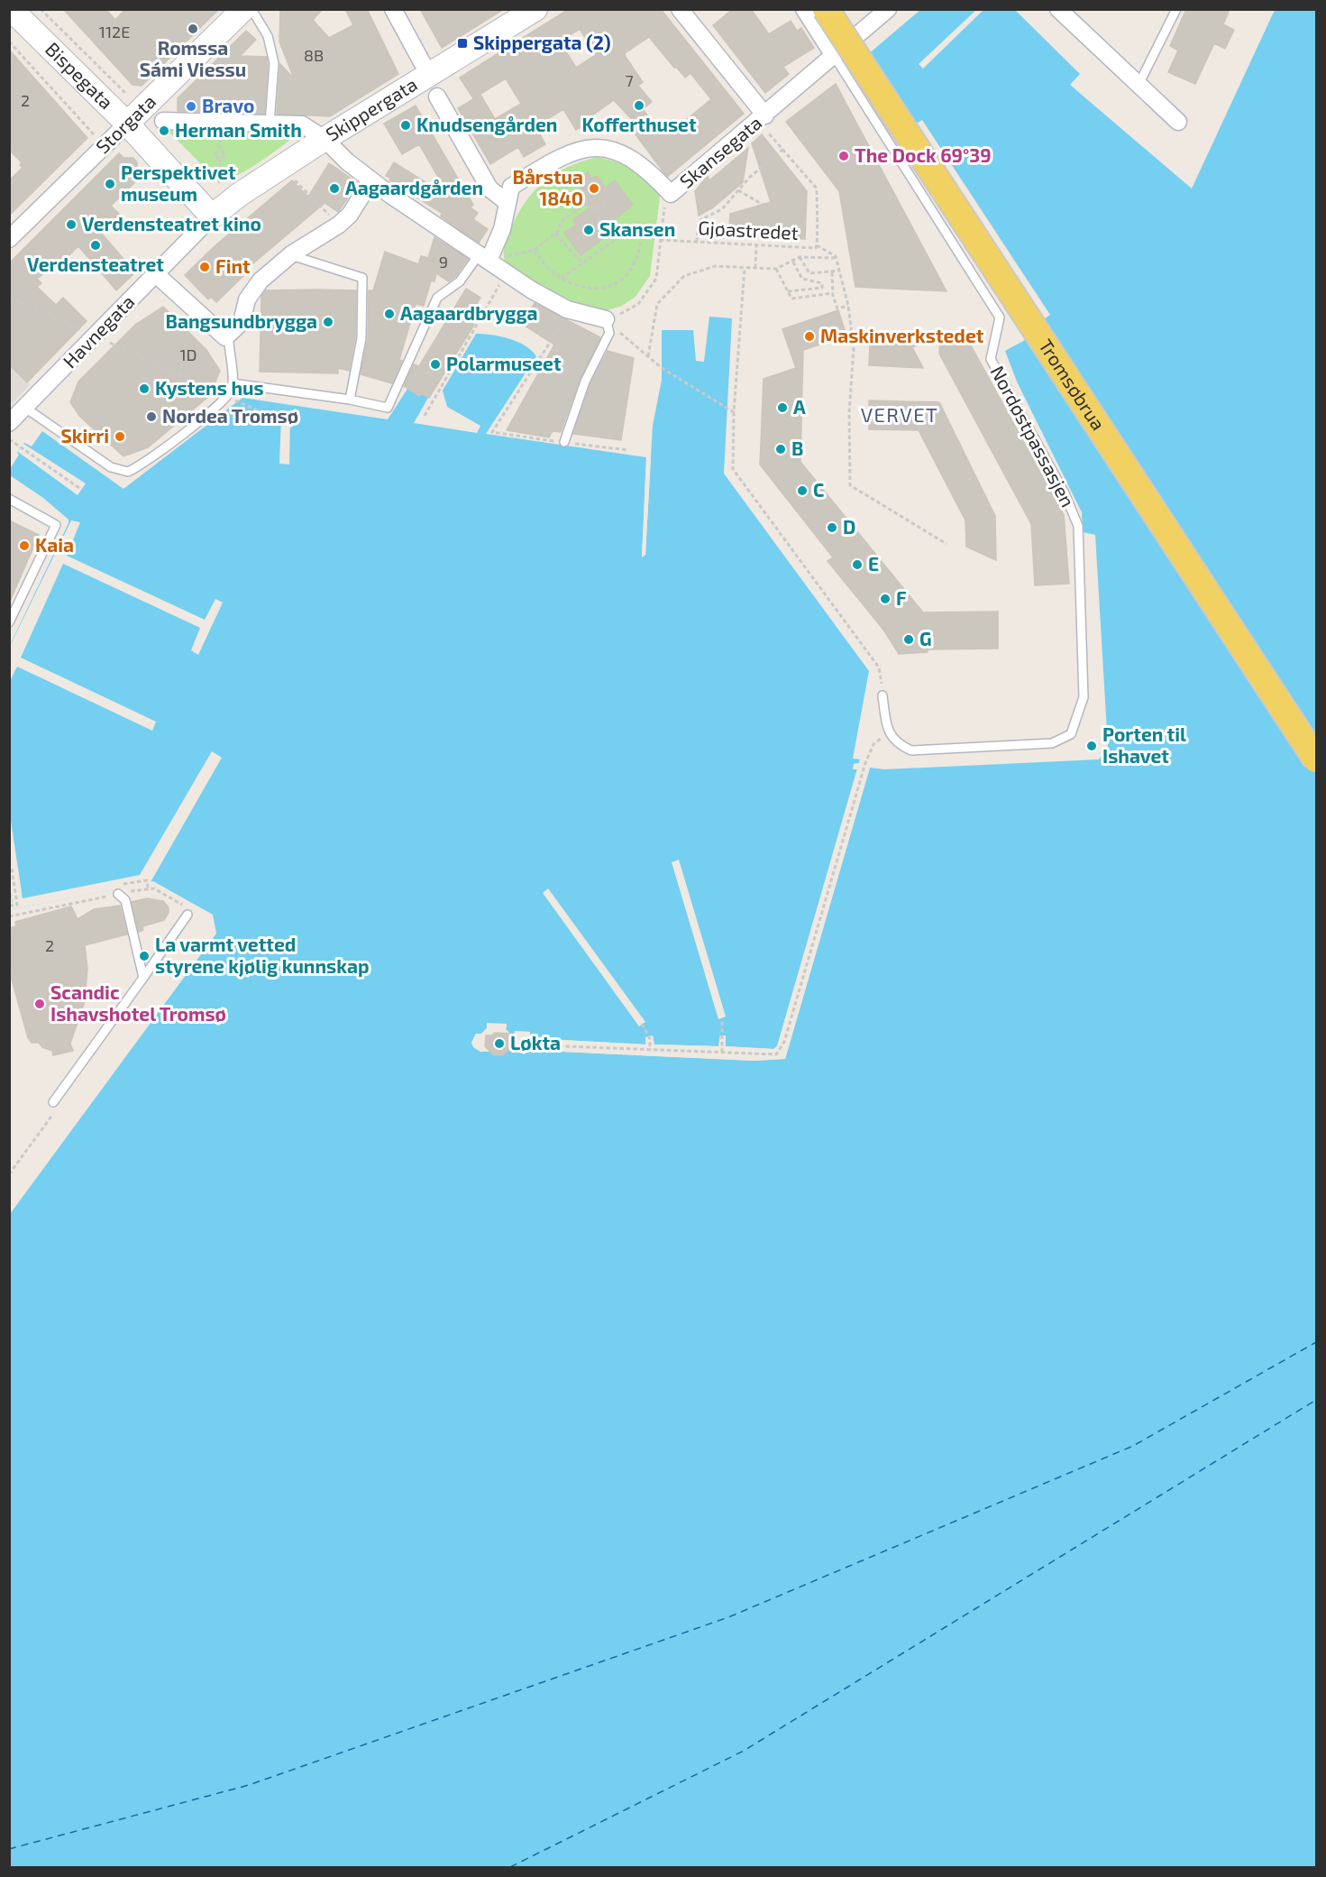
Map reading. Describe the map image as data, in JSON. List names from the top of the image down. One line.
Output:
{"streets":{"main road":["Tromsøbrua"],"street":["Bispegata","Skippergata","Storgata","Skansegata","Havnegata"],"lane":["Nordøstpassasjen"],"path":["Gjøastredet"]},"crossings":[["Bispegata","Skippergata"],["Bispegata","Storgata"],["Bispegata","Havnegata"],["Skippergata","Havnegata"],["Skansegata","Gjøastredet"],["Skansegata","Nordøstpassasjen"]],"districts":["VERVET"],"places":{"other":["Romssa Sámi Viessu","Kofferthuset","Bravo","Knudsengården","Herman Smith","The Dock 69°39","Perspektivet museum","Aagaardgården","Bårstua 1840","Verdensteatret kino","Skansen","Verdensteatret","Fint","Aagaardbrygga","Bangsundbrygga","Maskinverkstedet","Polarmuseet","Kystens hus","A","Nordea Tromsø","Skirri","B","C","D","Kaia","E","F","G","Porten til Ishavet","La varmt vetted styrene kjølig kunnskap","Scandic Ishavshotel Tromsø","Løkta"],"transit":["Skippergata (2)"]},"house_numbers":["112E","8B","7","2","9","1D","2"]}
